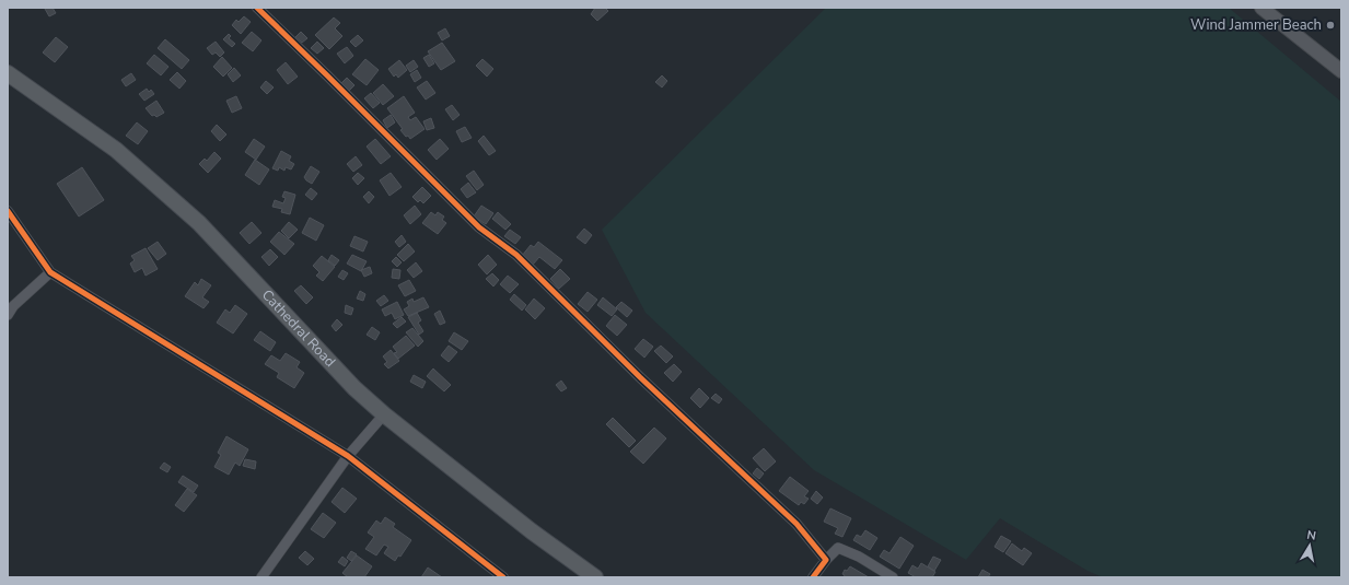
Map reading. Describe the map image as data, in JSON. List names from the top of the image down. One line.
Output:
{"streets":{"main road":["Cathedral Road"]},"places":["Wind Jammer Beach"],"north":"top"}
